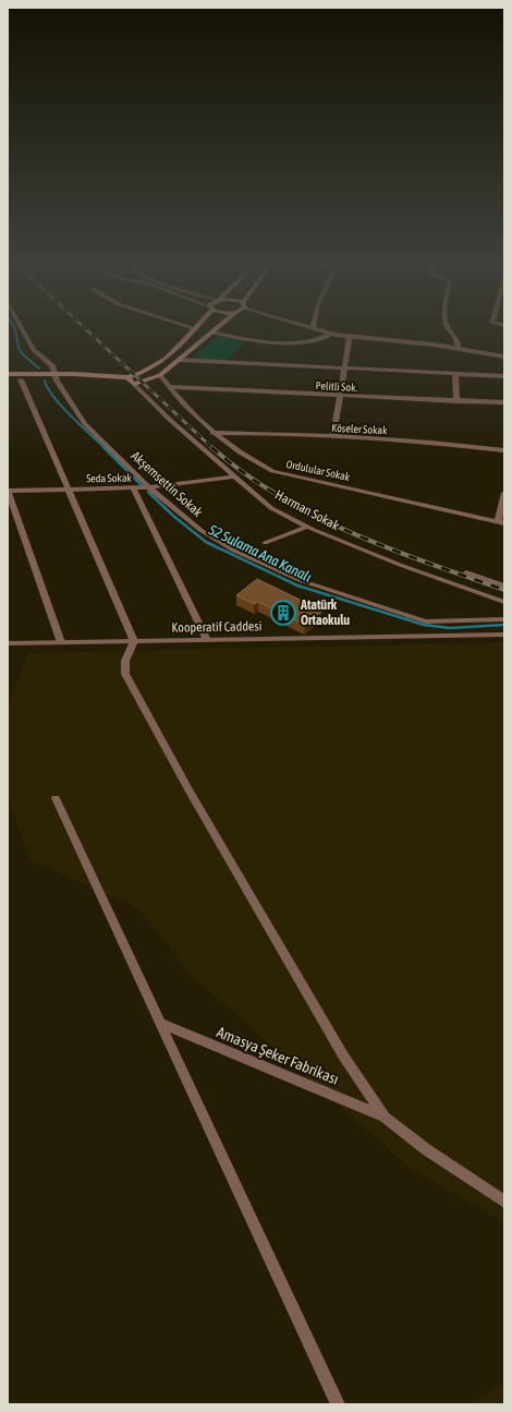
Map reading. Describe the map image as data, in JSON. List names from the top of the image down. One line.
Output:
{"streets":{"street":["Pelitli Sok.","Köseler Sokak","Ordulular Sokak","Seda Sokak","Akşemsettin Sokak","Harman Sokak","Kooperatif Caddesi","Amasya Şeker Fabrikası"]},"crossings":[["Pelitli Sok.","Ordulular Sokak"],["Köseler Sokak","Ordulular Sokak"],["Seda Sokak","Akşemsettin Sokak"],["Seda Sokak","Harman Sokak"]],"water":["S2 Sulama Ana Kanalı"],"places":{"building":["Atatürk Ortaokulu"]}}
